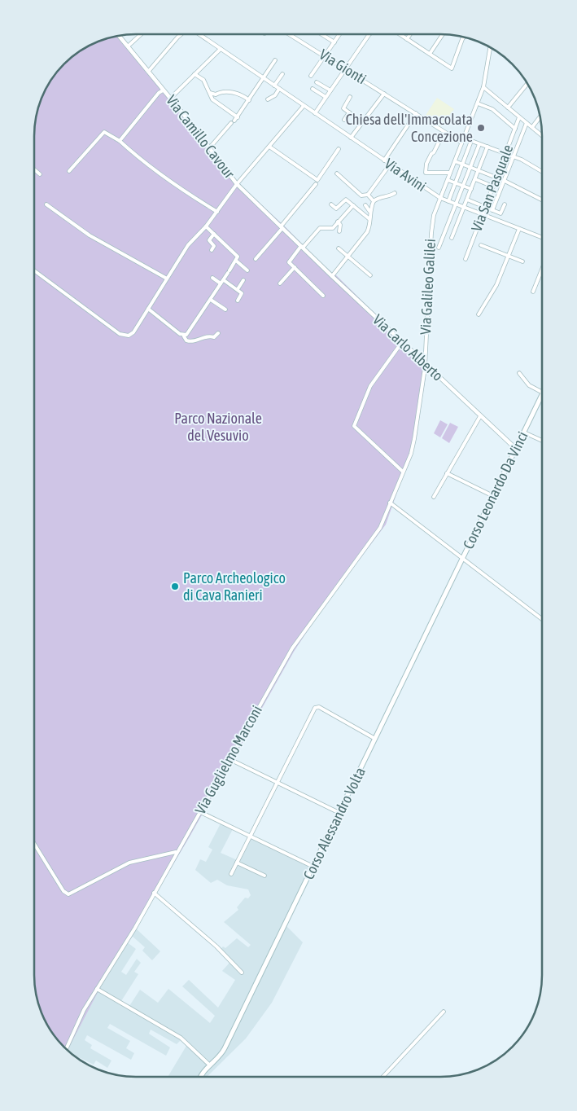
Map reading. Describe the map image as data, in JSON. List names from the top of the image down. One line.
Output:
{"streets":{"main road":["Corso Leonardo Da Vinci","Corso Alessandro Volta"],"street":["Via Gionti","Via Camillo Cavour","Via Avini","Via San Pasquale","Via Galileo Galilei","Via Carlo Alberto","Via Guglielmo Marconi"]},"crossings":[["Via Gionti","Via Galileo Galilei"],["Via Camillo Cavour","Via Carlo Alberto"],["Via Avini","Via San Pasquale"],["Via Avini","Via Galileo Galilei"],["Via Galileo Galilei","Via Carlo Alberto"],["Via Galileo Galilei","Via Guglielmo Marconi"],["Via Carlo Alberto","Corso Leonardo Da Vinci"],["Corso Leonardo Da Vinci","Corso Alessandro Volta"]],"parks":["Parco Nazionale del Vesuvio"],"places":["Chiesa dell'Immacolata Concezione","Parco Archeologico di Cava Ranieri"]}
